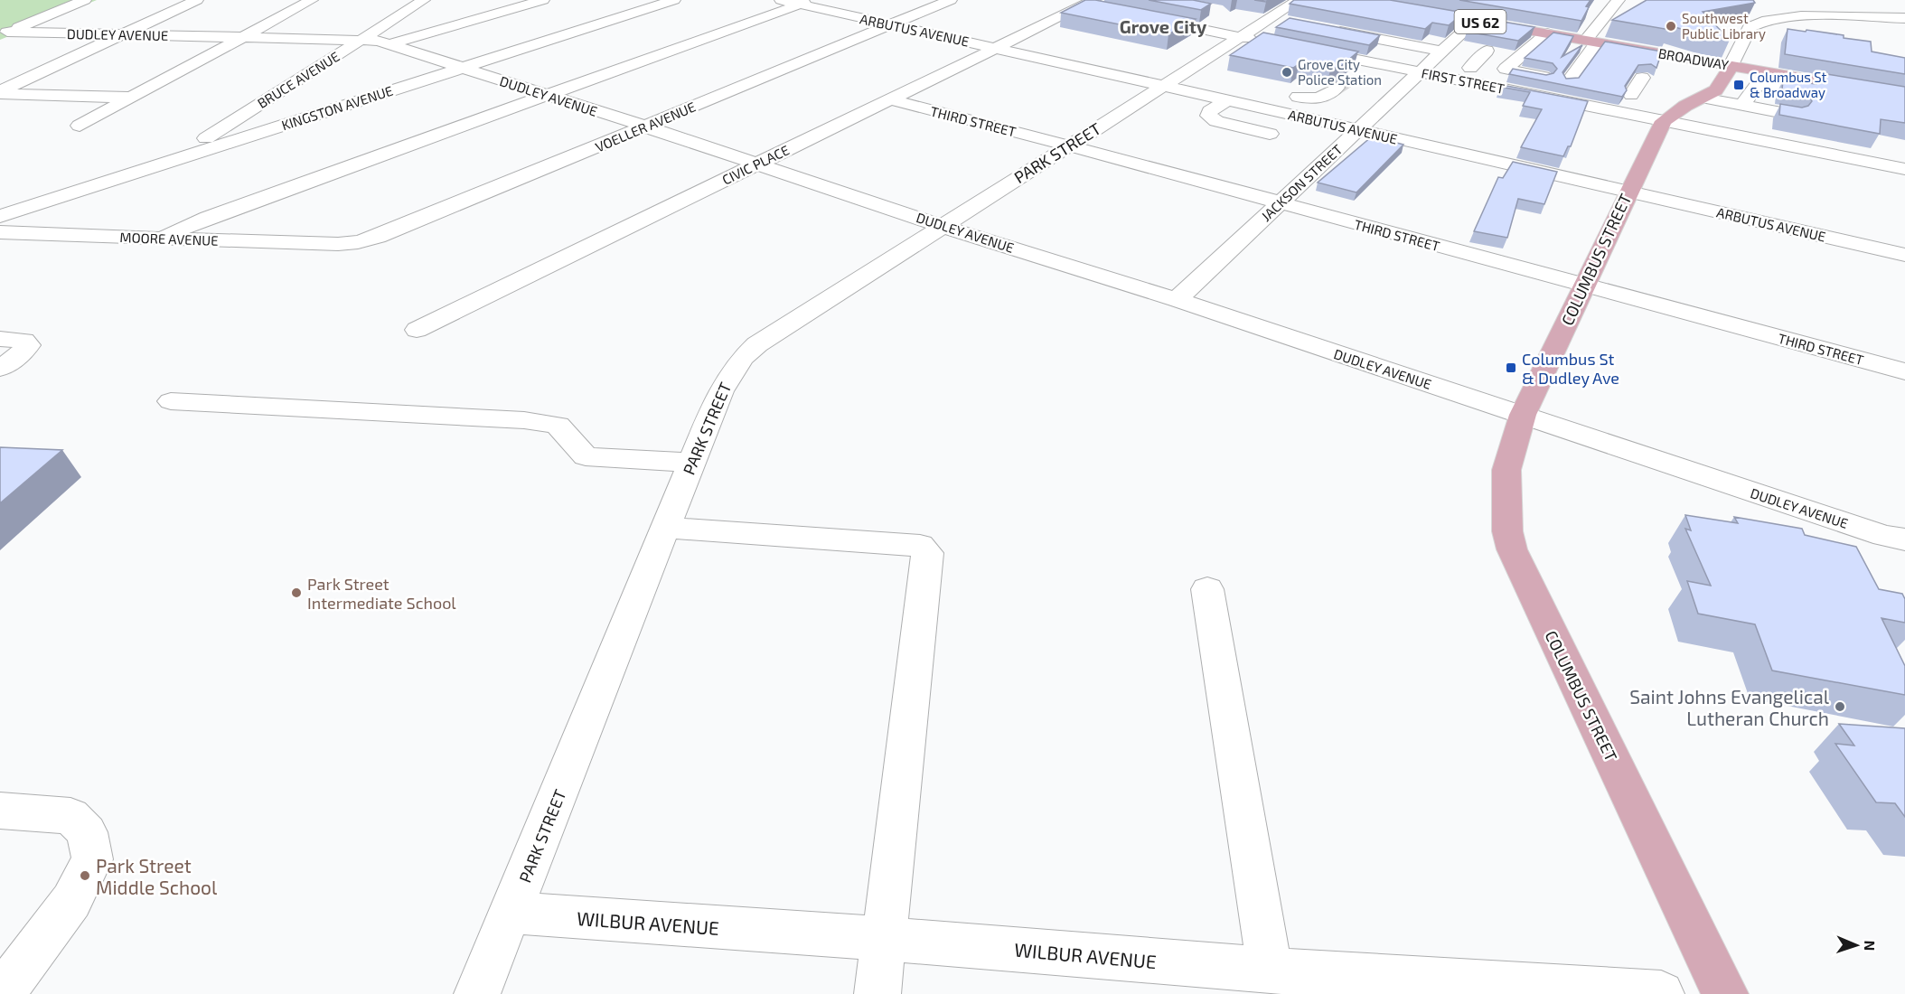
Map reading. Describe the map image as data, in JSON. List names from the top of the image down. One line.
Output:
{"streets":{"main road":["US 62","BROADWAY","COLUMBUS STREET"],"street":["ARBUTUS AVENUE","DUDLEY AVENUE","BRUCE AVENUE","FIRST STREET","KINGSTON AVENUE","THIRD STREET","VOELLER AVENUE","PARK STREET","CIVIC PLACE","JACKSON STREET","MOORE AVENUE","WILBUR AVENUE"]},"crossings":[["ARBUTUS AVENUE","VOELLER AVENUE"],["ARBUTUS AVENUE","PARK STREET"],["ARBUTUS AVENUE","CIVIC PLACE"],["ARBUTUS AVENUE","JACKSON STREET"],["ARBUTUS AVENUE","COLUMBUS STREET"],["DUDLEY AVENUE","BRUCE AVENUE"],["DUDLEY AVENUE","KINGSTON AVENUE"],["DUDLEY AVENUE","VOELLER AVENUE"],["DUDLEY AVENUE","PARK STREET"],["DUDLEY AVENUE","CIVIC PLACE"],["DUDLEY AVENUE","JACKSON STREET"],["DUDLEY AVENUE","COLUMBUS STREET"],["BROADWAY","JACKSON STREET"],["BROADWAY","COLUMBUS STREET"],["BRUCE AVENUE","KINGSTON AVENUE"],["FIRST STREET","JACKSON STREET"],["FIRST STREET","COLUMBUS STREET"],["THIRD STREET","PARK STREET"],["THIRD STREET","CIVIC PLACE"],["THIRD STREET","JACKSON STREET"],["THIRD STREET","COLUMBUS STREET"],["VOELLER AVENUE","MOORE AVENUE"],["PARK STREET","WILBUR AVENUE"]],"districts":["Grove City"],"places":{"other":["Southwest Public Library","Grove City Police Station","Park Street Intermediate School","Saint Johns Evangelical Lutheran Church","Park Street Middle School"],"transit":["Columbus St & Broadway","Columbus St & Dudley Ave"]},"north":"right"}
